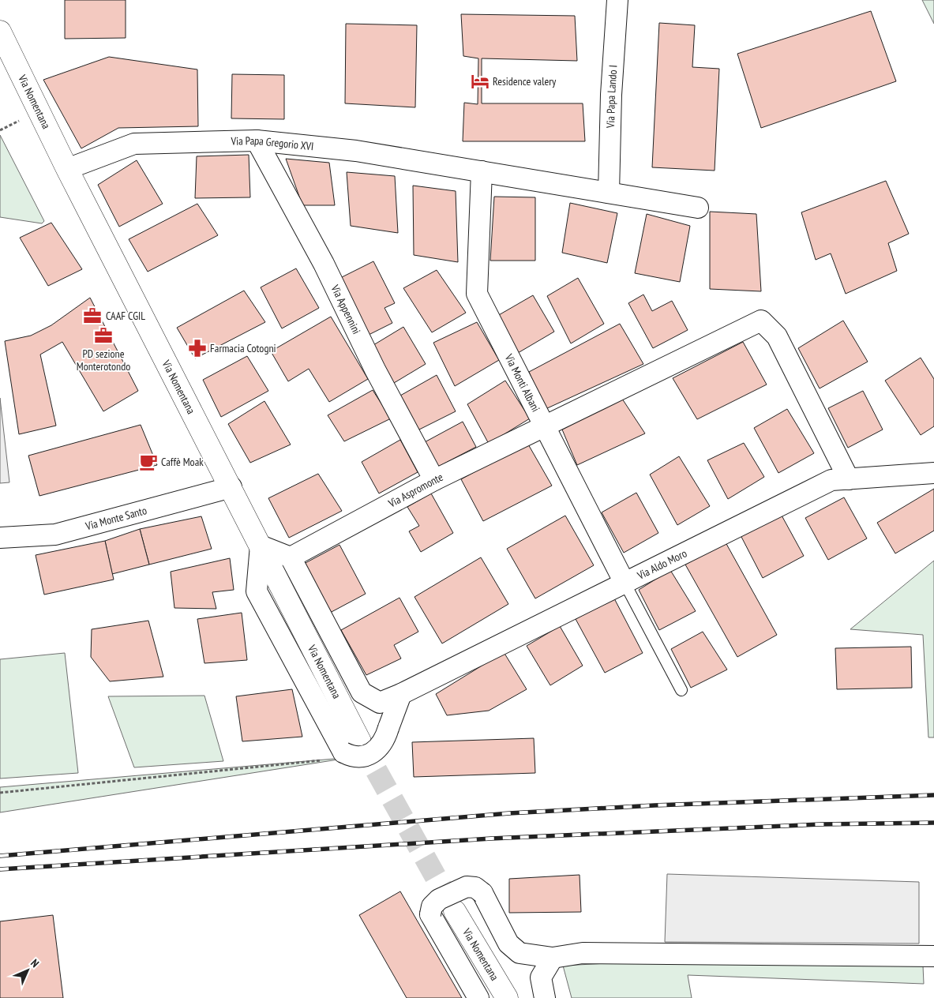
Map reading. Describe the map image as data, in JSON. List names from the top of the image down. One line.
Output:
{"streets":{"main road":["Via Nomentana"],"street":["Via Papa Lando I","Via Papa Gregorio XVI","Via Appennini","Via Monti Albani","Via Aspromonte","Via Monte Santo","Via Aldo Moro"]},"crossings":[["Via Nomentana","Via Papa Gregorio XVI"],["Via Nomentana","Via Monte Santo"],["Via Papa Gregorio XVI","Via Appennini"],["Via Papa Gregorio XVI","Via Monti Albani"],["Via Appennini","Via Aspromonte"],["Via Monti Albani","Via Aspromonte"],["Via Monti Albani","Via Aldo Moro"],["Via Aspromonte","Via Aldo Moro"]],"places":{"hotel":["Residence valery"],"office":["CAAF CGIL","PD sezione Monterotondo"],"pharmacy":["Farmacia Cotogni"],"cafe":["Caffè Moak"]},"north":"top right"}
